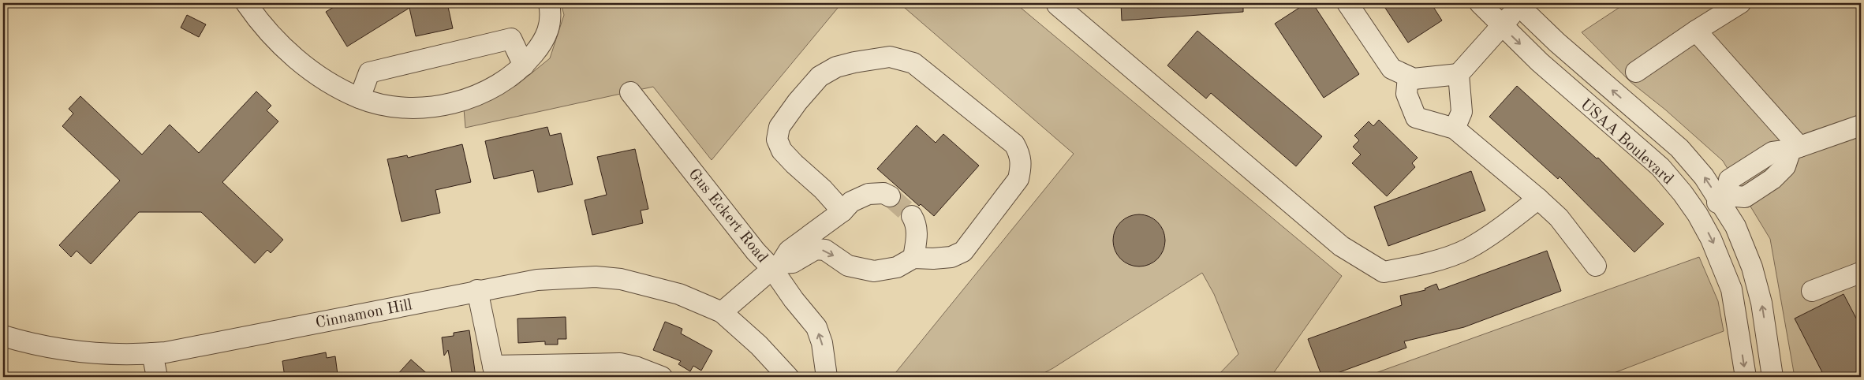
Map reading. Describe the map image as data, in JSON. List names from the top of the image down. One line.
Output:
{"streets":{"street":["USAA Boulevard","Gus Eckert Road","Cinnamon Hill"]},"crossings":[["Gus Eckert Road","Cinnamon Hill"]]}
